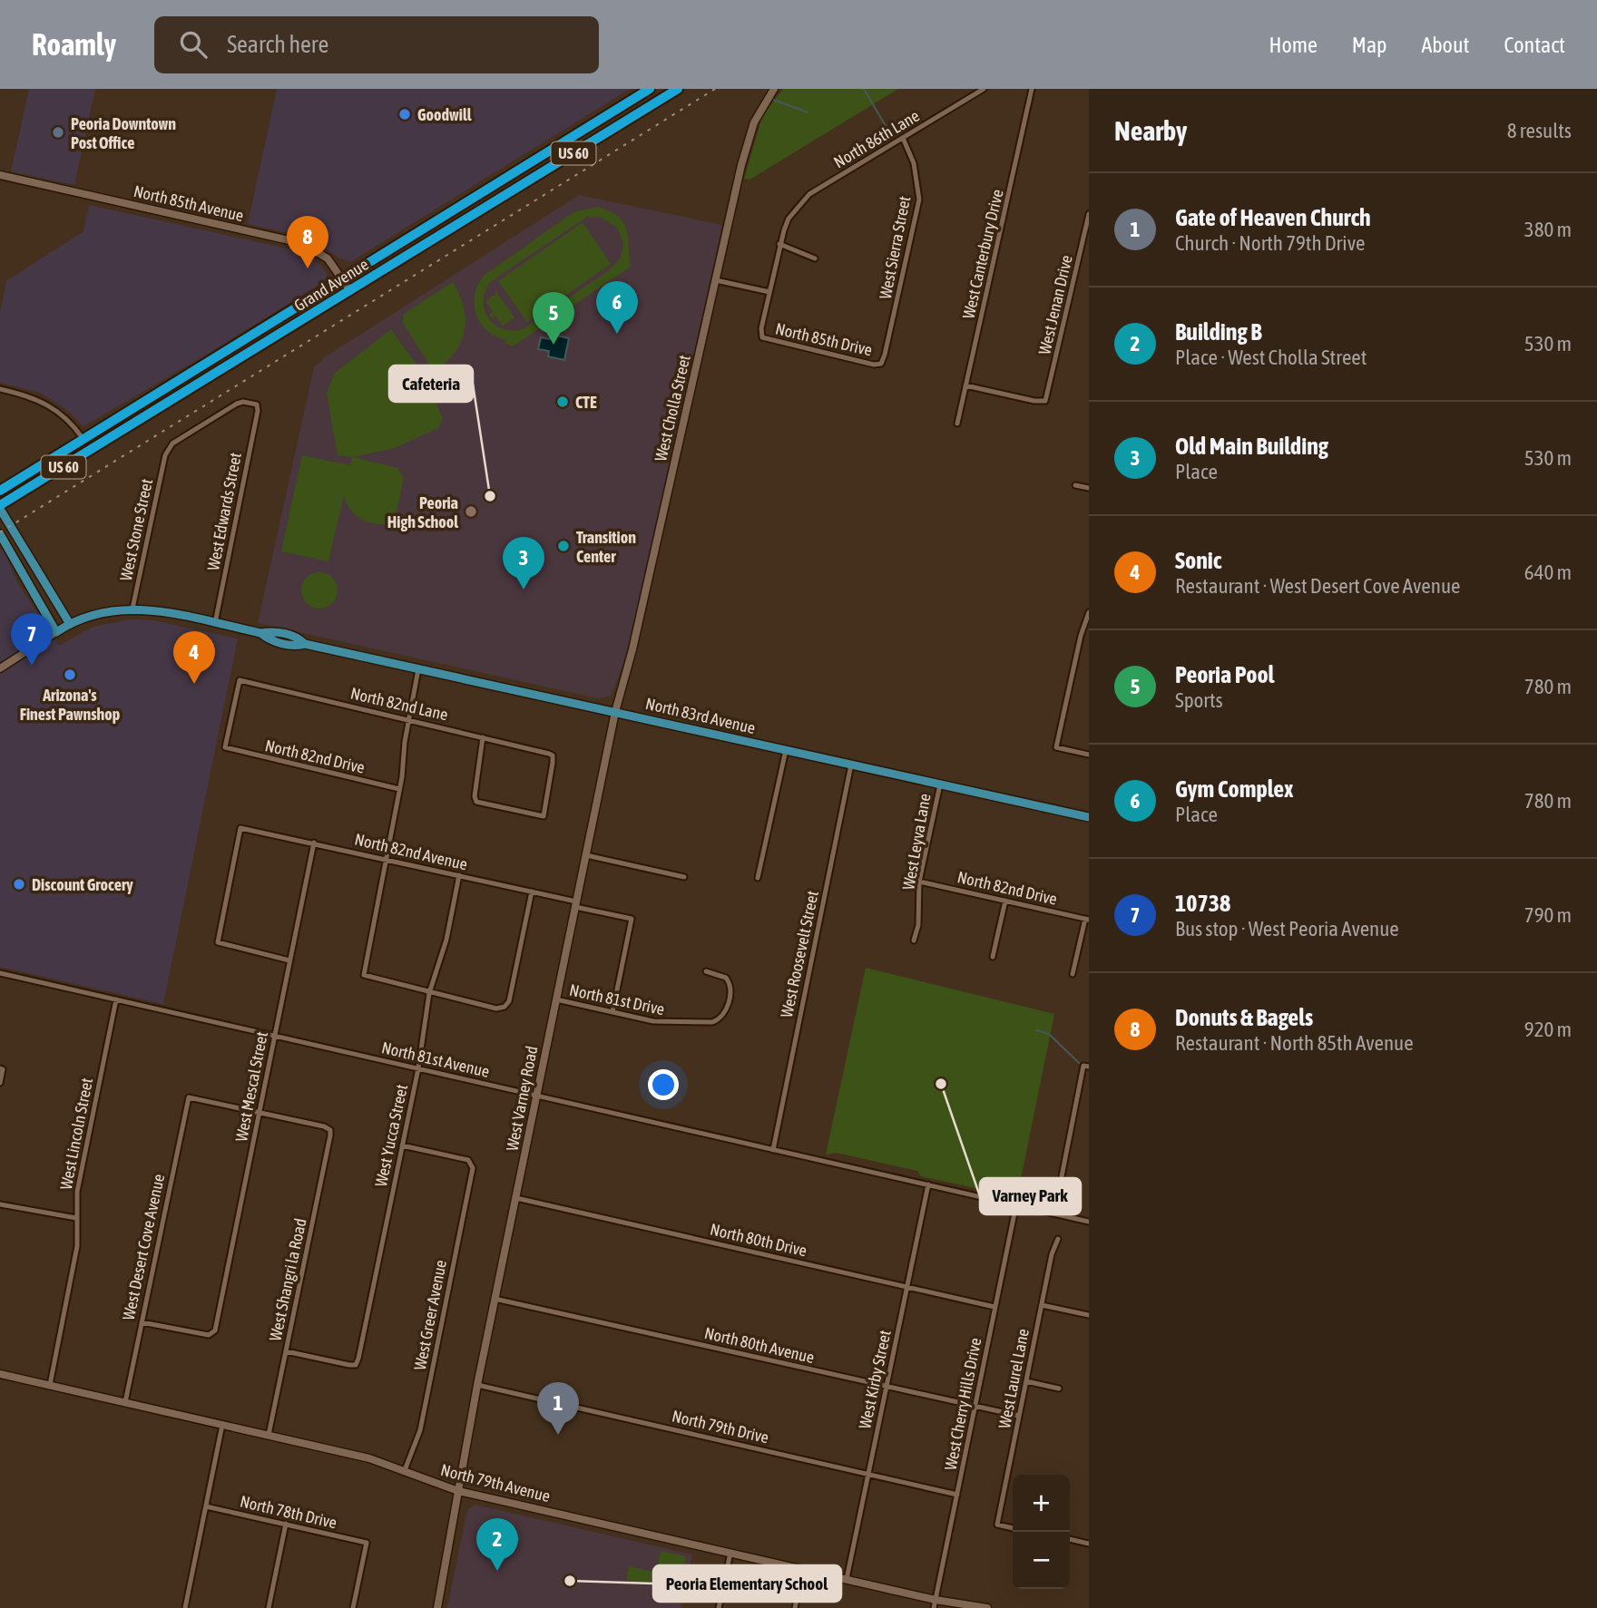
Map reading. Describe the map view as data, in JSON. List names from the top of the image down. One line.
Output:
{"streets":{"highway":["US 60","Grand Avenue"],"main road":["North 83rd Avenue"],"street":["North 86th Lane","North 85th Avenue","West Sierra Street","West Canterbury Drive","West Jenan Drive","North 85th Drive","West Cholla Street","West Edwards Street","West Stone Street","North 82nd Lane","North 82nd Drive","West Leyva Lane","North 82nd Avenue","West Roosevelt Street","North 81st Drive","North 81st Avenue","West Mescal Street","West Varney Road","West Lincoln Street","West Yucca Street","North 80th Drive","West Desert Cove Avenue","West Shangri la Road","West Greer Avenue","North 80th Avenue","West Laurel Lane","West Kirby Street","West Cherry Hills Drive","North 79th Drive","North 79th Avenue","North 78th Drive"]},"crossings":[["North 86th Lane","West Sierra Street"],["North 86th Lane","North 85th Drive"],["North 85th Avenue","Grand Avenue"],["West Sierra Street","North 85th Drive"],["West Canterbury Drive","West Jenan Drive"],["West Cholla Street","North 83rd Avenue"],["West Cholla Street","West Varney Road"],["West Edwards Street","West Stone Street"],["West Edwards Street","North 83rd Avenue"],["West Stone Street","North 83rd Avenue"],["North 82nd Lane","North 82nd Drive"],["North 83rd Avenue","West Leyva Lane"],["North 83rd Avenue","West Roosevelt Street"],["North 83rd Avenue","West Varney Road"],["North 82nd Drive","West Leyva Lane"],["North 82nd Avenue","North 81st Drive"],["North 82nd Avenue","West Mescal Street"],["North 82nd Avenue","West Varney Road"],["North 82nd Avenue","West Yucca Street"],["West Roosevelt Street","North 81st Avenue"],["North 81st Drive","West Varney Road"],["North 81st Avenue","West Mescal Street"],["North 81st Avenue","West Varney Road"],["North 81st Avenue","West Lincoln Street"],["North 81st Avenue","West Yucca Street"],["North 81st Avenue","West Kirby Street"],["North 81st Avenue","West Cherry Hills Drive"],["West Mescal Street","West Desert Cove Avenue"],["West Mescal Street","West Shangri la Road"],["West Varney Road","North 80th Drive"],["West Varney Road","North 80th Avenue"],["West Varney Road","North 79th Drive"],["West Varney Road","North 79th Avenue"],["West Lincoln Street","North 79th Avenue"],["West Yucca Street","West Shangri la Road"],["West Yucca Street","West Greer Avenue"],["North 80th Drive","West Kirby Street"],["North 80th Drive","West Cherry Hills Drive"],["West Desert Cove Avenue","West Shangri la Road"],["West Desert Cove Avenue","North 79th Avenue"],["West Shangri la Road","North 79th Avenue"],["West Greer Avenue","North 79th Avenue"],["North 80th Avenue","West Laurel Lane"],["North 80th Avenue","West Kirby Street"],["North 80th Avenue","West Cherry Hills Drive"],["West Kirby Street","North 79th Drive"],["West Kirby Street","North 79th Avenue"],["West Cherry Hills Drive","North 79th Drive"],["West Cherry Hills Drive","North 79th Avenue"]],"places":["Goodwill","Peoria Downtown Post Office","CTE","Cafeteria","Peoria High School","Transition Center","Arizona's Finest Pawnshop","Discount Grocery","Varney Park","Peoria Elementary School"],"page":{"header":"Roamly","search":"Search here","nav":["Home","Map","About","Contact"],"heading":["Nearby","8 results"],"list":[{"mark":"1","name":"Gate of Heaven Church","note":"Church · North 79th Drive","value":"380 m"},{"mark":"2","name":"Building B","note":"Place · West Cholla Street","value":"530 m"},{"mark":"3","name":"Old Main Building","note":"Place","value":"530 m"},{"mark":"4","name":"Sonic","note":"Restaurant · West Desert Cove Avenue","value":"640 m"},{"mark":"5","name":"Peoria Pool","note":"Sports","value":"780 m"},{"mark":"6","name":"Gym Complex","note":"Place","value":"780 m"},{"mark":"7","name":"10738","note":"Bus stop · West Peoria Avenue","value":"790 m"},{"mark":"8","name":"Donuts & Bagels","note":"Restaurant · North 85th Avenue","value":"920 m"}],"pins":["8","6","5","3","7","4","1","2"],"map_buttons":["+","−"]}}
